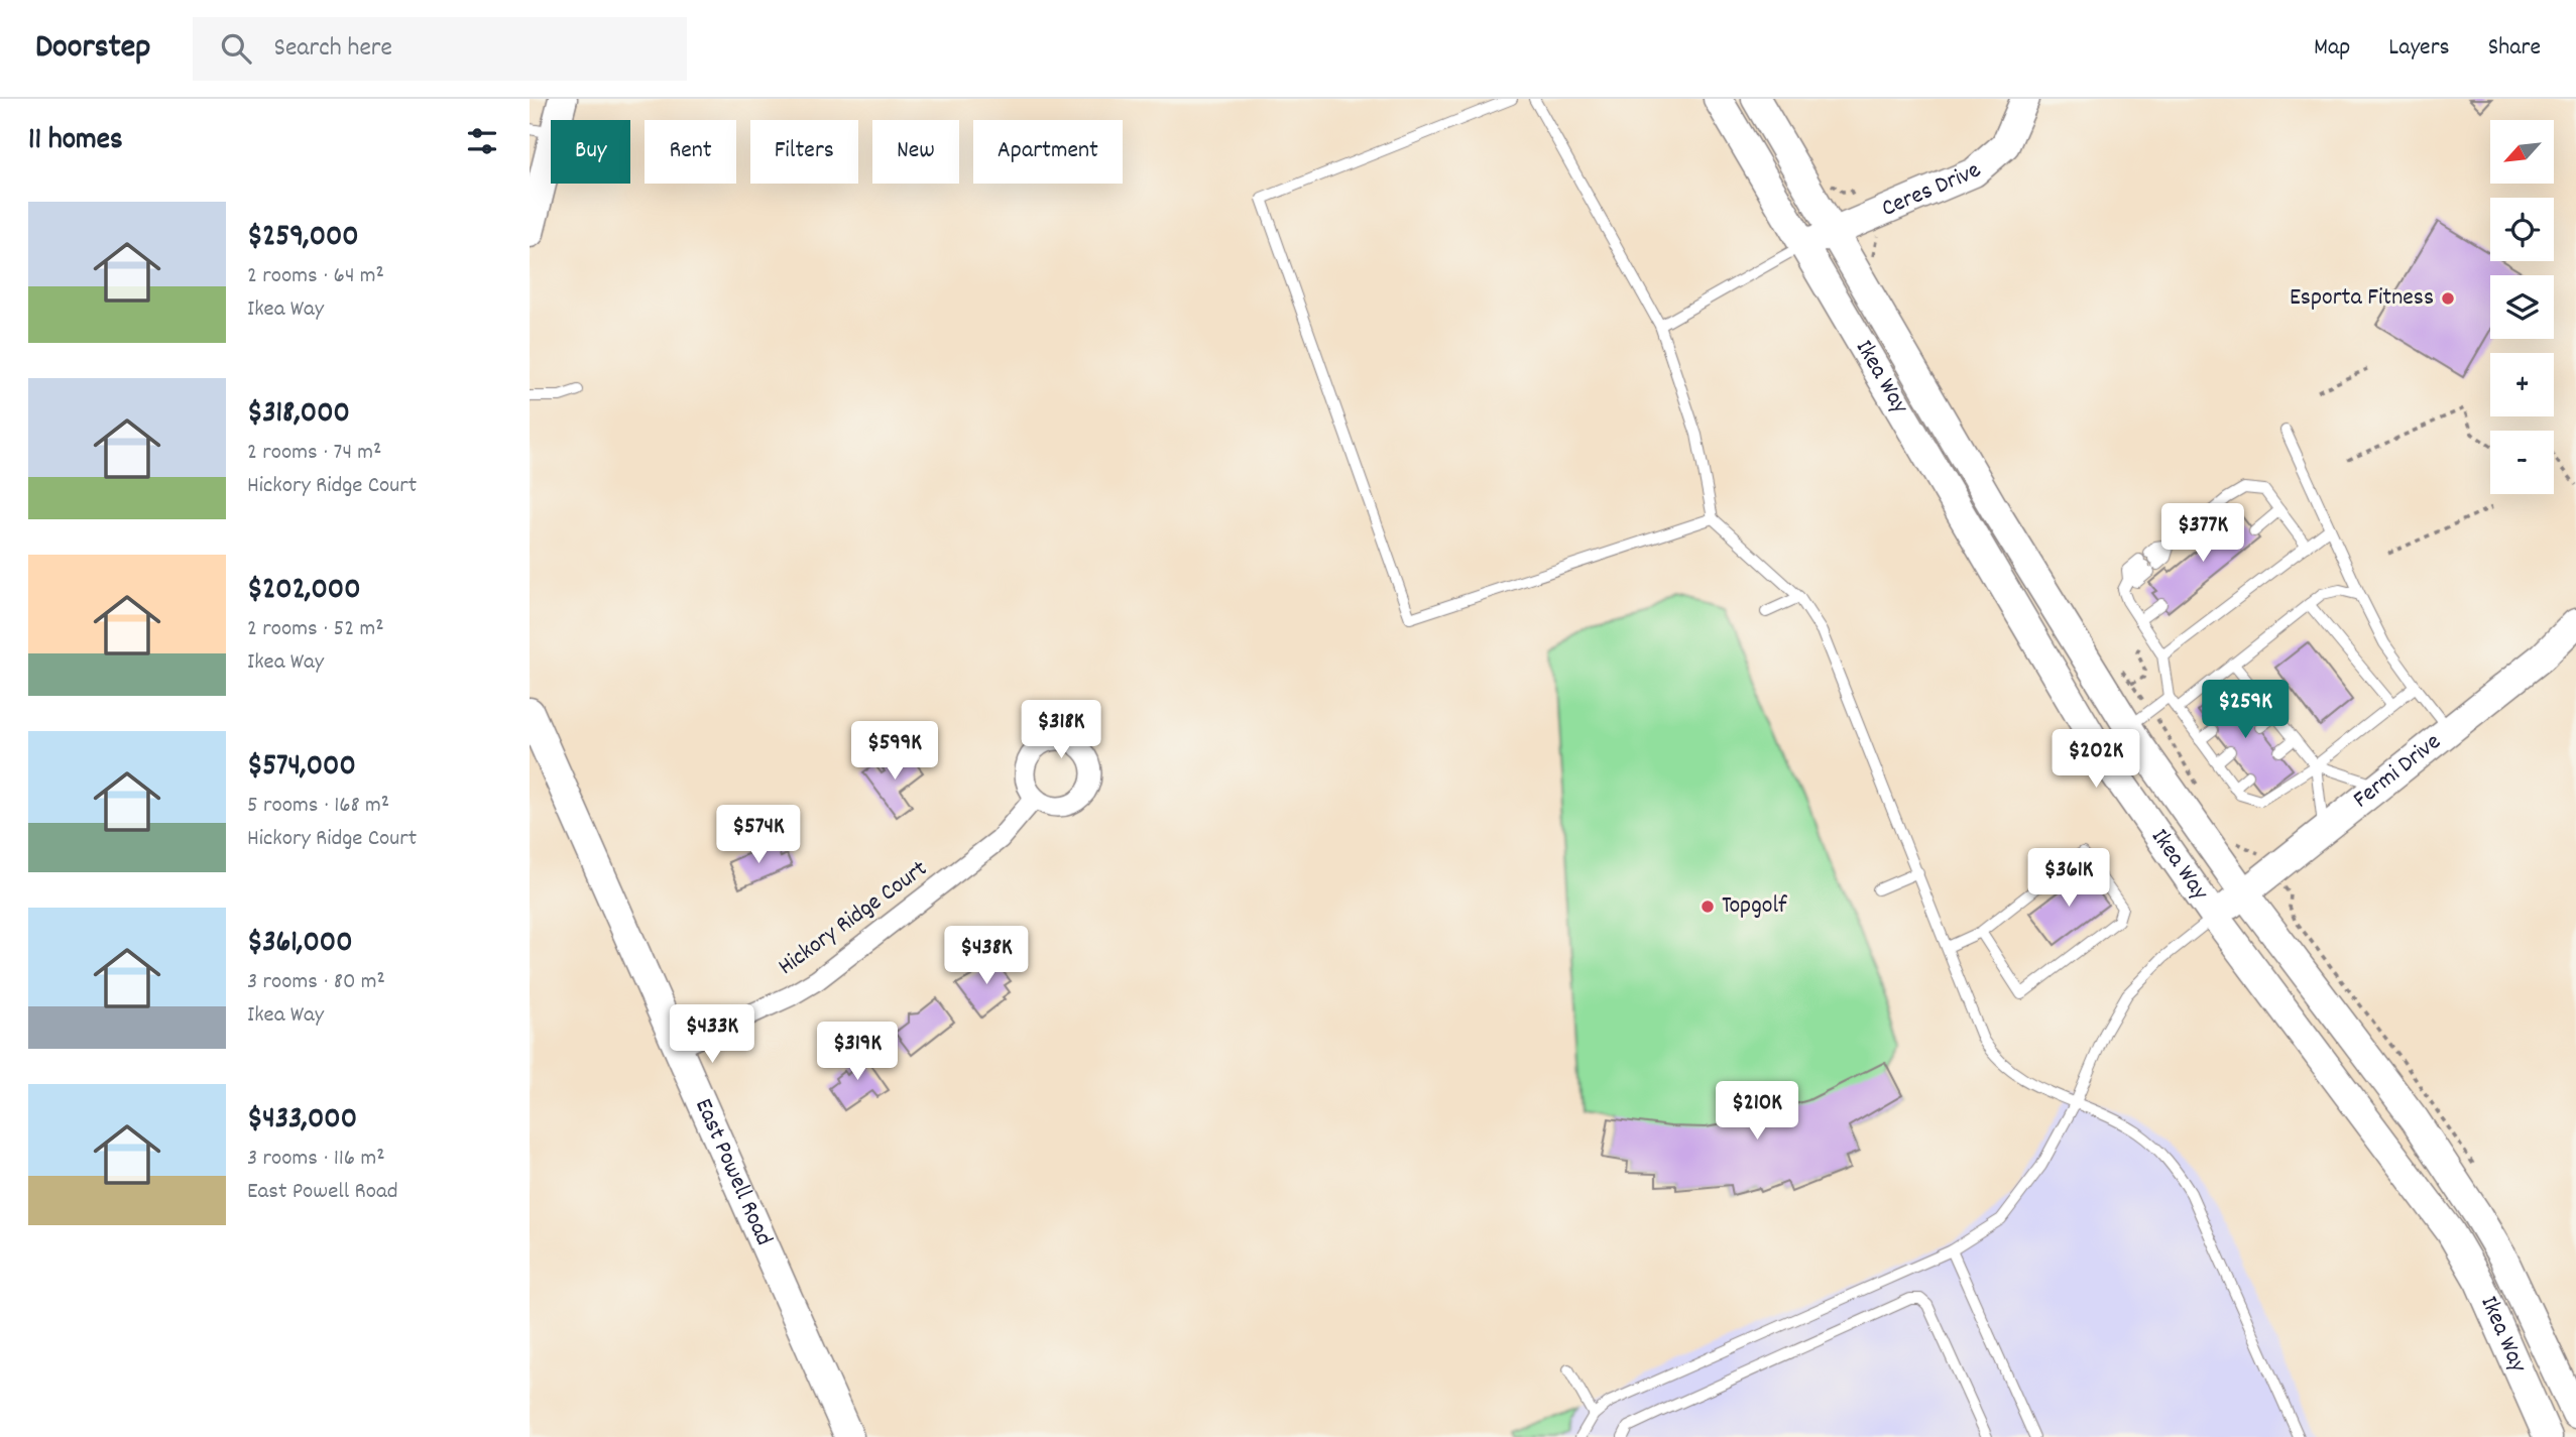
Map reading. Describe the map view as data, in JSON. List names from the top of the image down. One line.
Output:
{"streets":{"main road":["Ceres Drive","Ikea Way","Fermi Drive","East Powell Road"],"street":["Hickory Ridge Court"]},"crossings":[["Ceres Drive","Ikea Way"],["Ikea Way","Fermi Drive"],["Hickory Ridge Court","East Powell Road"]],"places":["Esporta Fitness","Topgolf"],"north":"bottom left","page":{"header":"Doorstep","search":"Search here","nav":["Map","Layers","Share"],"heading":"11 homes","map_buttons":["+","−"],"chip":["Buy","Rent","Filters","New","Apartment"],"list":[{"name":"$259,000","note":"2 rooms · 64 m² · Ikea Way"},{"name":"$318,000","note":"2 rooms · 74 m² · Hickory Ridge Court"},{"name":"$202,000","note":"2 rooms · 52 m² · Ikea Way"},{"name":"$574,000","note":"5 rooms · 168 m² · Hickory Ridge Court"},{"name":"$361,000","note":"3 rooms · 80 m² · Ikea Way"},{"name":"$433,000","note":"3 rooms · 116 m² · East Powell Road"}],"price":["$377K","$259K","$318K","$599K","$202K","$574K","$361K","$438K","$433K","$319K","$210K"]}}
